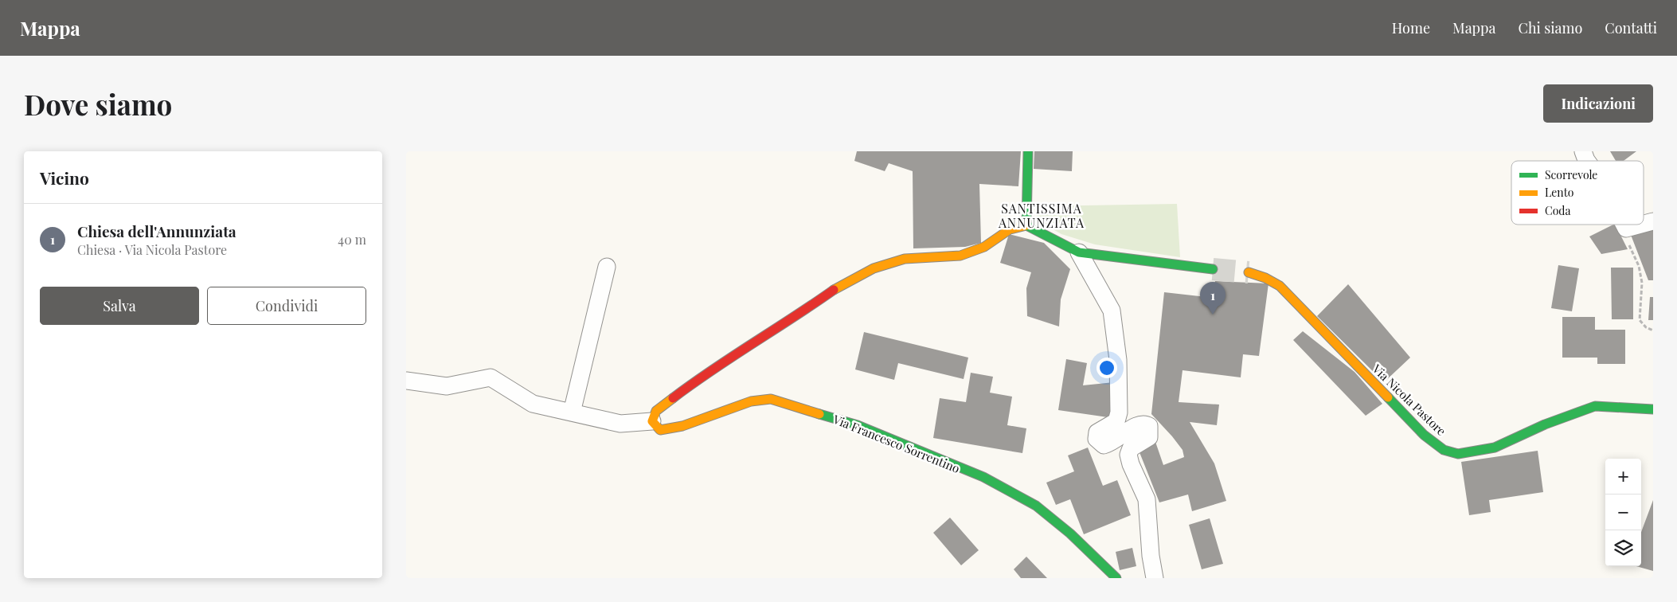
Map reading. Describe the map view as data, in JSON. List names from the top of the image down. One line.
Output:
{"streets":{"street":["Via Nicola Pastore","Via Francesco Sorrentino"]},"districts":["SANTISSIMA ANNUNZIATA"],"legend":["Scorrevole","Lento","Coda"],"page":{"header":"Mappa","nav":["Home","Mappa","Chi siamo","Contatti"],"buttons":["Indicazioni",["Salva","Condividi"]],"title":"Dove siamo","heading":"Vicino","list":[{"mark":"1","name":"Chiesa dell'Annunziata","note":"Chiesa · Via Nicola Pastore","value":"40 m"}],"pins":"1","map_buttons":["+","−"]}}
